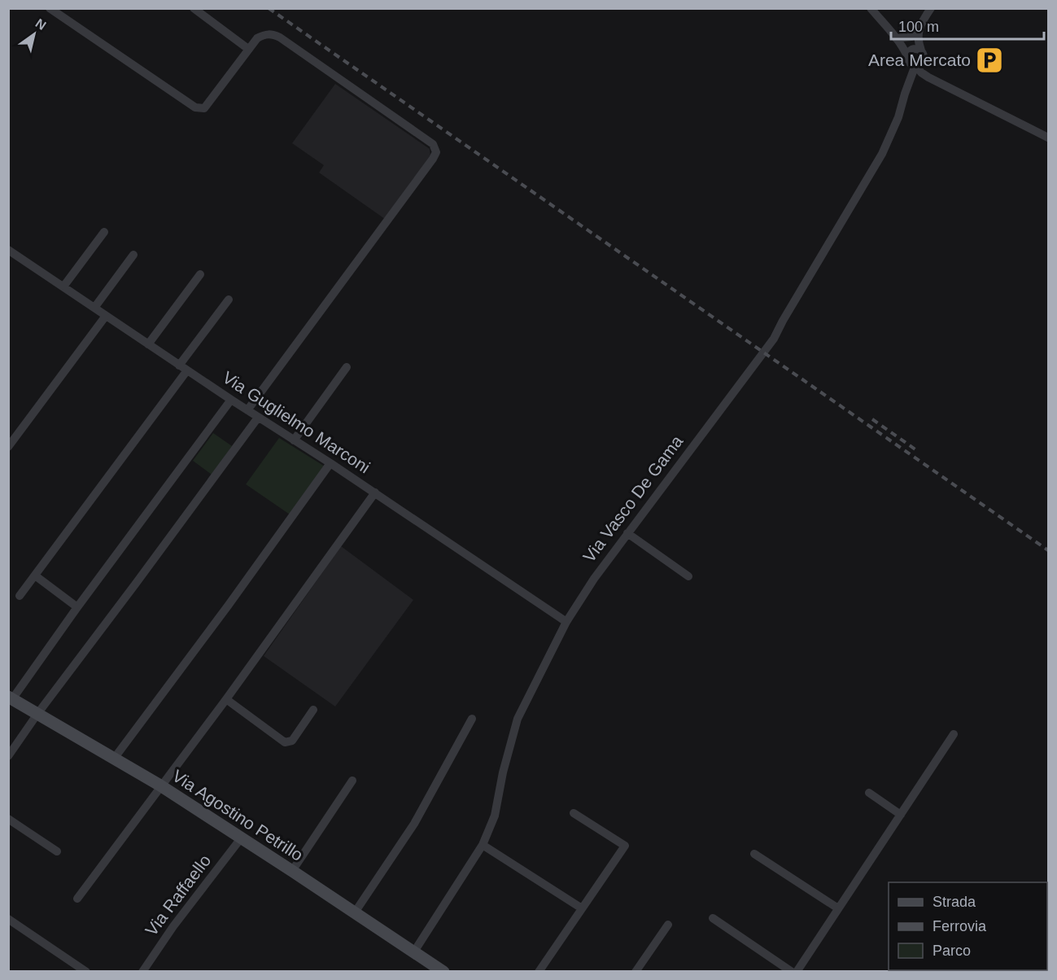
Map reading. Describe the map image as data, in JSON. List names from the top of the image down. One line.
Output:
{"streets":{"street":["Via Guglielmo Marconi","Via Vasco De Gama","Via Agostino Petrillo","Via Raffaello"]},"crossings":[["Via Guglielmo Marconi","Via Vasco De Gama"],["Via Vasco De Gama","Via Agostino Petrillo"],["Via Agostino Petrillo","Via Raffaello"]],"places":{"parking":["Area Mercato"]},"legend":["Strada","Ferrovia","Parco"],"scale_bar":"100 m","north":"top right"}
